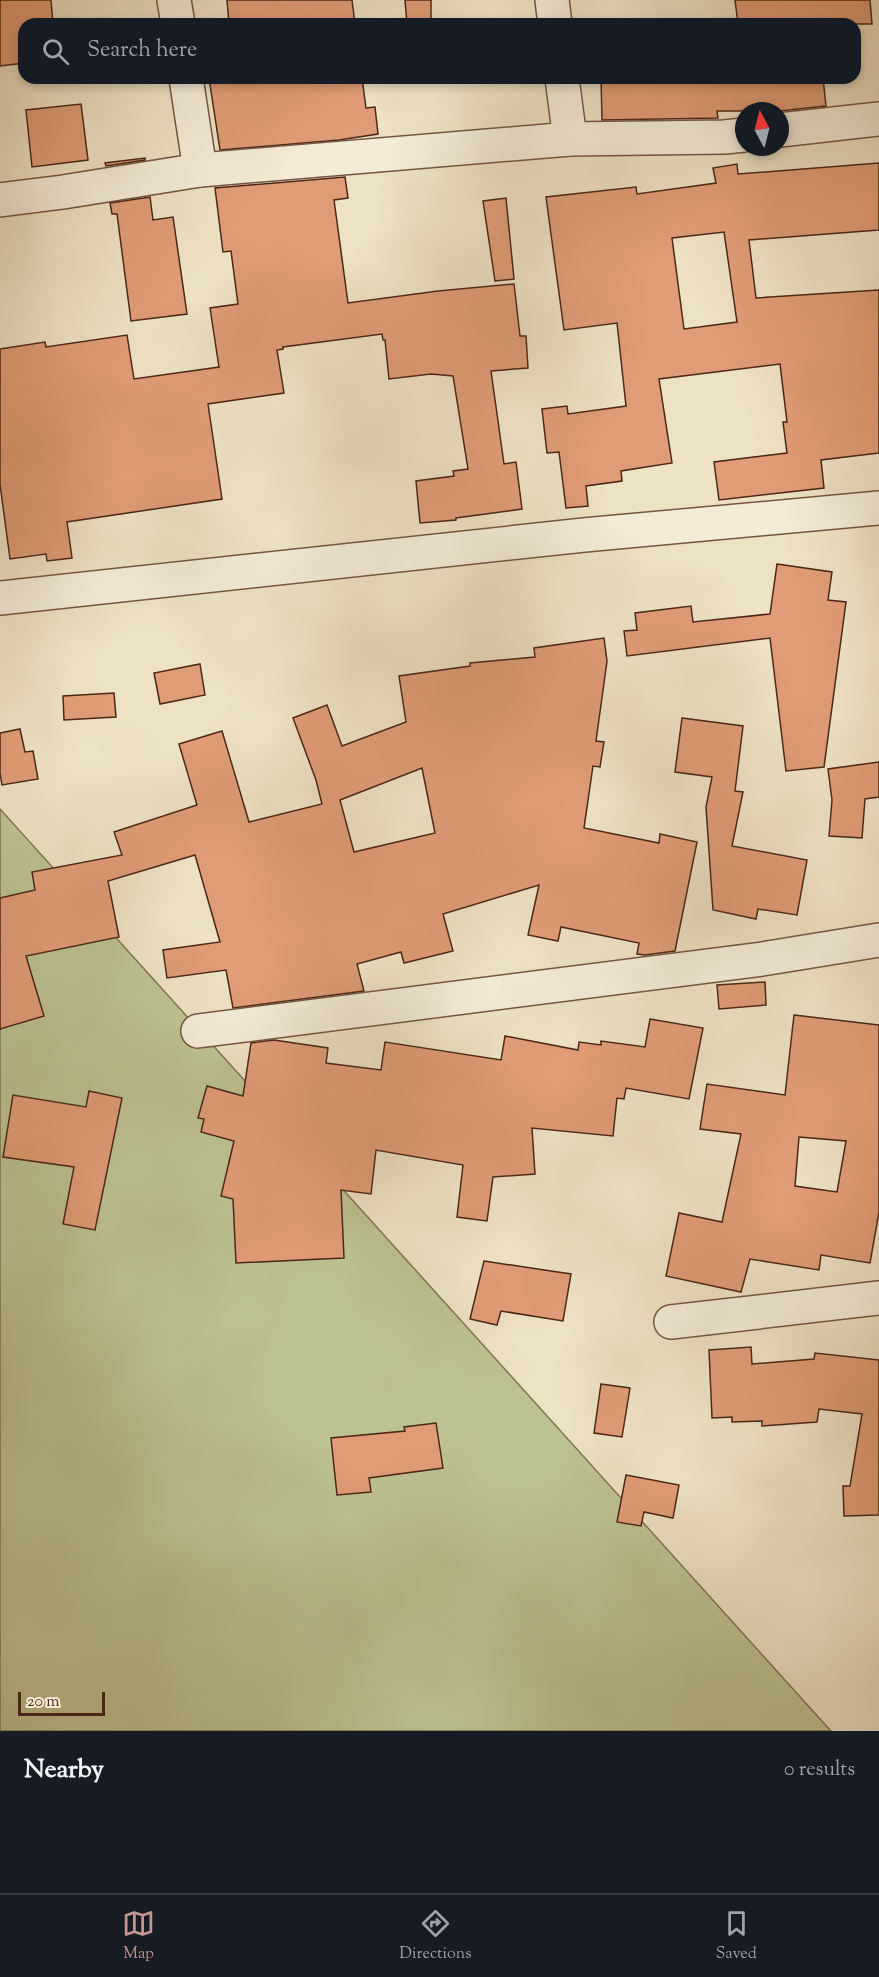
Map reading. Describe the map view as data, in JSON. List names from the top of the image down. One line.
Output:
{"scale_bar":"20 m","north":"top","page":{"search":"Search here","scale":"20 m","heading":["Nearby","0 results"],"nav":["Map","Directions","Saved"]}}
